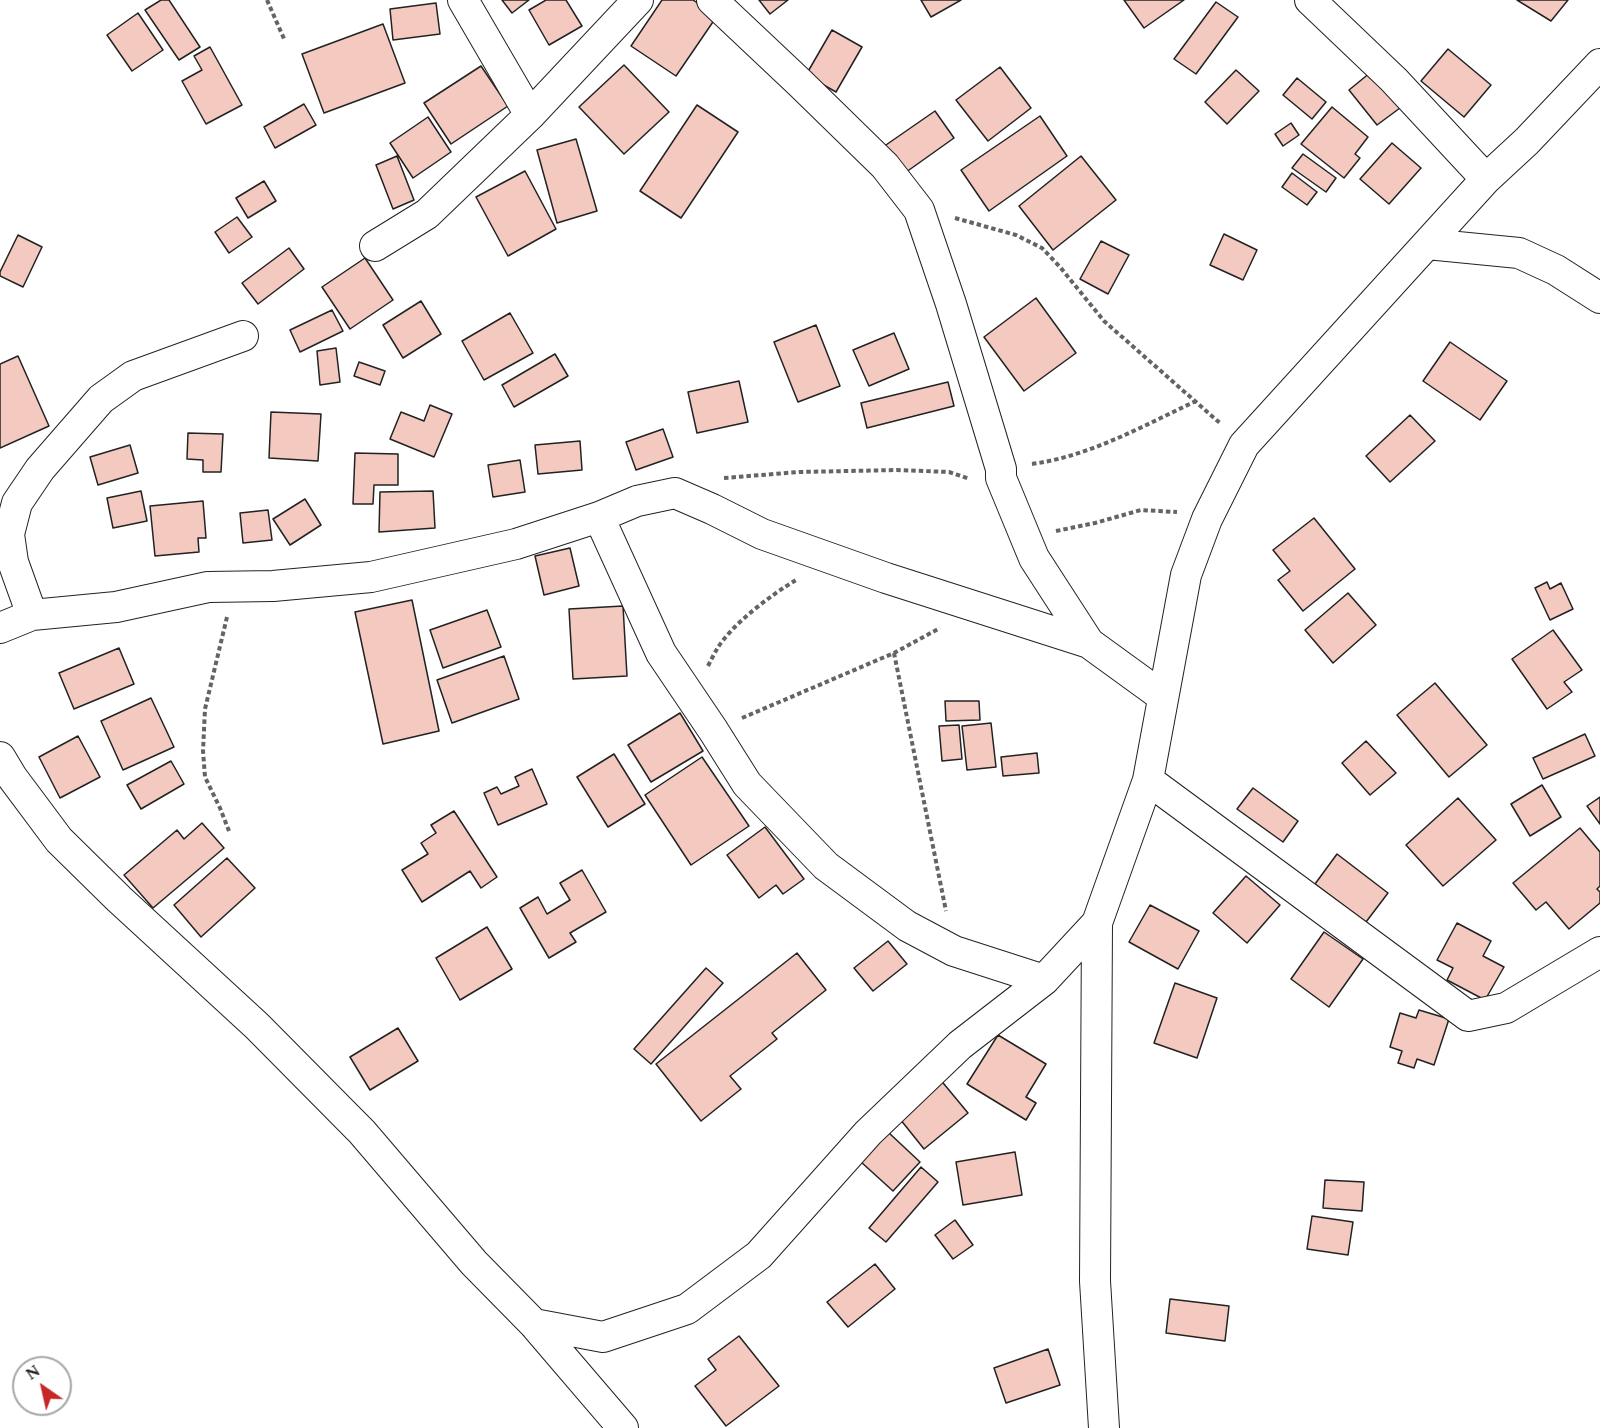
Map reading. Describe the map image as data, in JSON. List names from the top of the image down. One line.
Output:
{"north":"top left"}
